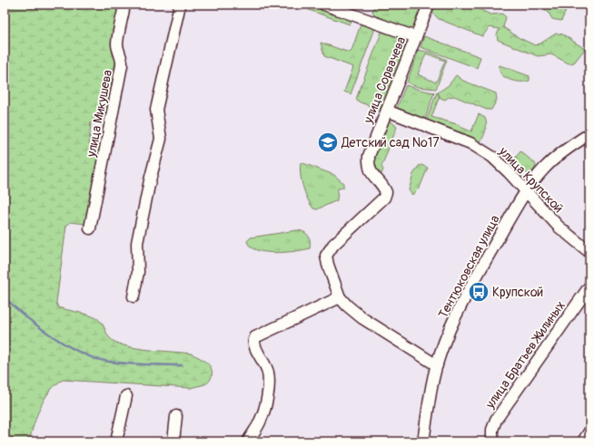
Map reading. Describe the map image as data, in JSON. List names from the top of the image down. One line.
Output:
{"streets":{"street":["улица Сорвачева","улица Микушева","улица Крупской","Тентюковская улица","улица Братьев Жилиных"]},"crossings":[["улица Сорвачева","улица Крупской"],["улица Сорвачева","Тентюковская улица"],["улица Крупской","Тентюковская улица"]],"places":{"school or university":["Детский сад №17"],"bus stop":["Крупской"]}}
